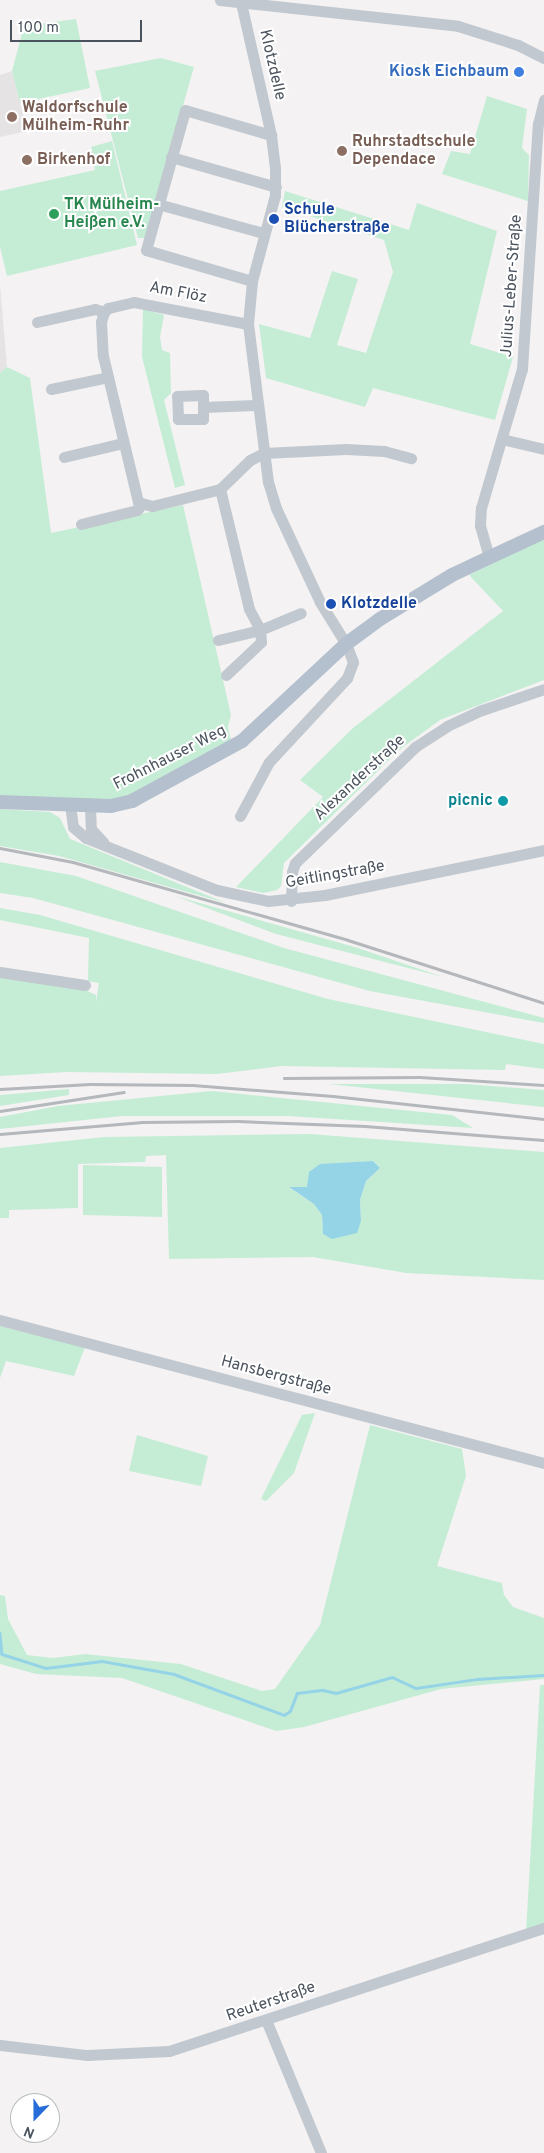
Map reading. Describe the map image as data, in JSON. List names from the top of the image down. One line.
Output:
{"streets":{"main road":["Frohnhauser Weg"],"street":["Klotzdelle","Julius-Leber-Straße","Am Flöz","Alexanderstraße","Geitlingstraße","Hansbergstraße","Reuterstraße"]},"crossings":[["Klotzdelle","Am Flöz"],["Klotzdelle","Frohnhauser Weg"],["Julius-Leber-Straße","Frohnhauser Weg"],["Frohnhauser Weg","Geitlingstraße"],["Alexanderstraße","Geitlingstraße"]],"places":["Kiosk Eichbaum","Waldorfschule Mülheim-Ruhr","Ruhrstadtschule Dependace","Birkenhof","TK Mülheim- Heißen e.V.","Schule Blücherstraße","Klotzdelle","picnic"],"scale_bar":"100 m","north":"bottom"}
